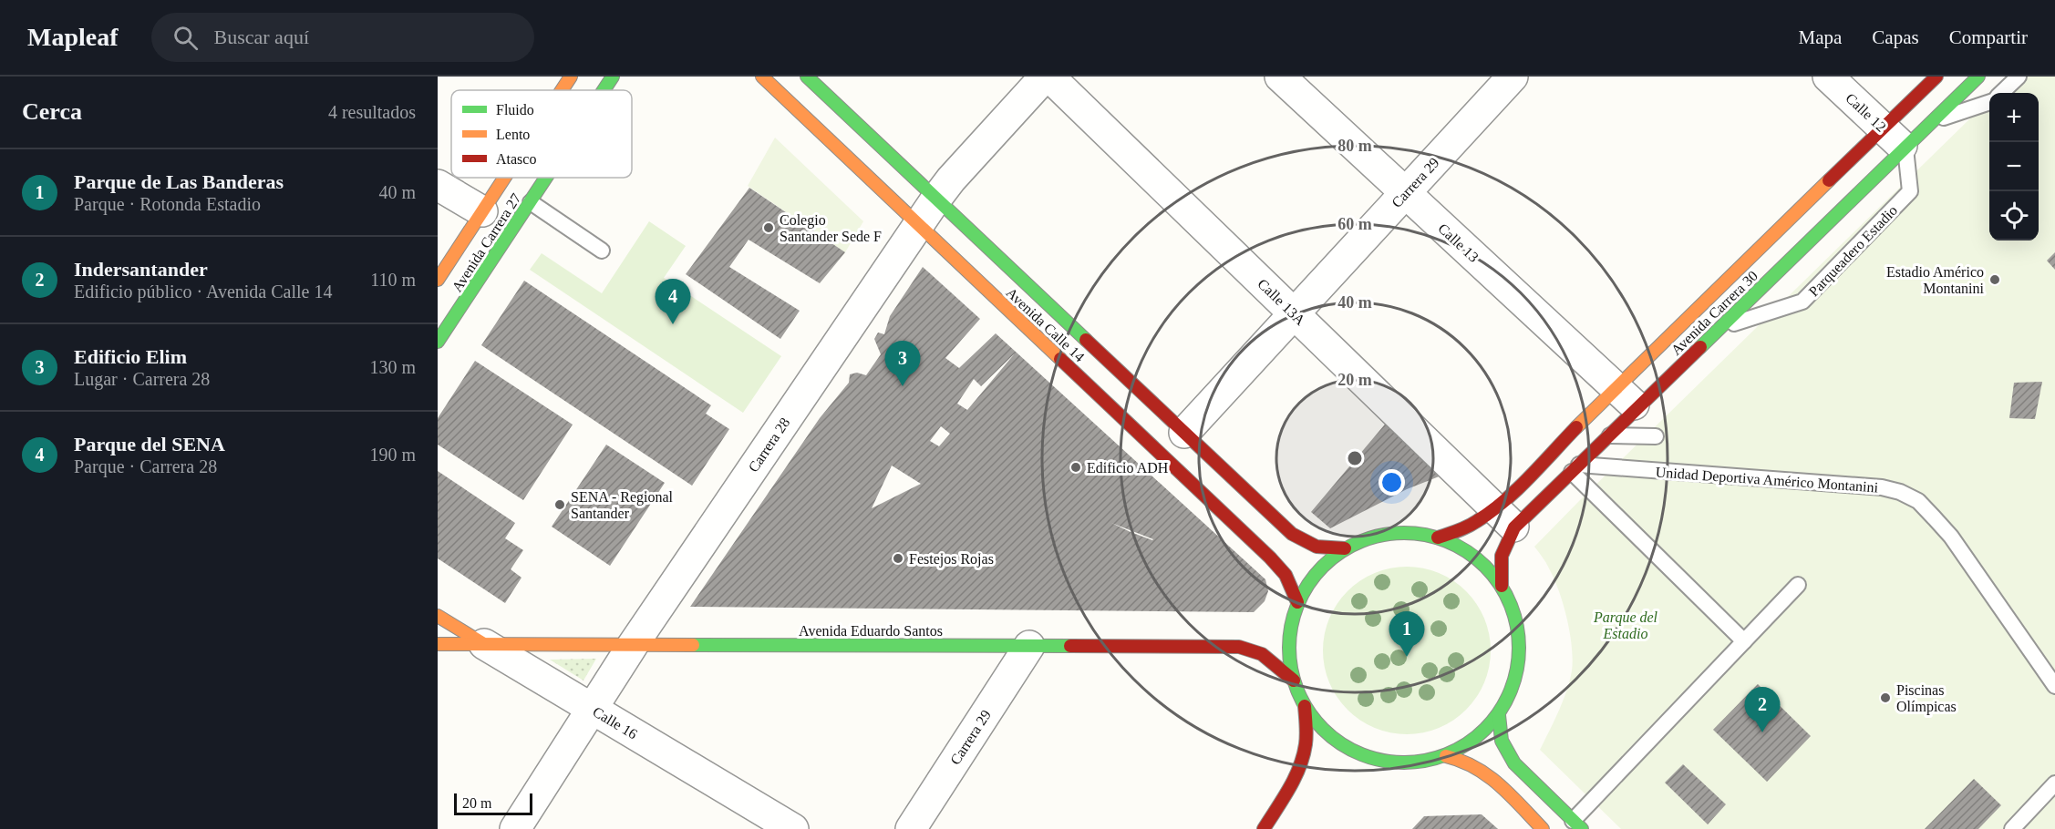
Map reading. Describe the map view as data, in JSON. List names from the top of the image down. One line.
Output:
{"streets":{"main road":["Avenida Carrera 27","Avenida Carrera 30","Avenida Calle 14","Avenida Eduardo Santos","Calle 16"],"street":["Calle 12","Carrera 29","Calle 13","Calle 13A","Carrera 28"],"lane":["Parqueadero Estadio","Unidad Deportiva Américo Montanini"]},"crossings":[["Calle 12","Parqueadero Estadio"],["Calle 12","Avenida Carrera 30"],["Carrera 29","Calle 13"],["Carrera 29","Calle 13A"],["Carrera 29","Avenida Calle 14"],["Carrera 29","Avenida Eduardo Santos"],["Calle 13","Avenida Carrera 30"],["Parqueadero Estadio","Avenida Carrera 30"],["Calle 13A","Avenida Carrera 30"],["Avenida Carrera 30","Unidad Deportiva Américo Montanini"],["Avenida Calle 14","Carrera 28"],["Carrera 28","Avenida Eduardo Santos"],["Carrera 28","Calle 16"],["Avenida Eduardo Santos","Calle 16"]],"parks":["Parque del Estadio"],"places":["Colegio Santander Sede F","Estadio Américo Montanini","Edificio ADH","SENA - Regional Santander","Festejos Rojas","Piscinas Olímpicas"],"legend":["Fluido","Lento","Atasco"],"scale_bar":"20 m","page":{"header":"Mapleaf","search":"Buscar aquí","nav":["Mapa","Capas","Compartir"],"heading":["Cerca","4 resultados"],"map_buttons":["+","−"],"list":[{"mark":"1","name":"Parque de Las Banderas","note":"Parque · Rotonda Estadio","value":"40 m"},{"mark":"2","name":"Indersantander","note":"Edificio público · Avenida Calle 14","value":"110 m"},{"mark":"3","name":"Edificio Elim","note":"Lugar · Carrera 28","value":"130 m"},{"mark":"4","name":"Parque del SENA","note":"Parque · Carrera 28","value":"190 m"}],"pins":["4","3","1","2"],"scale":"20 m"},"rings":["80 m","60 m","40 m","20 m"]}
